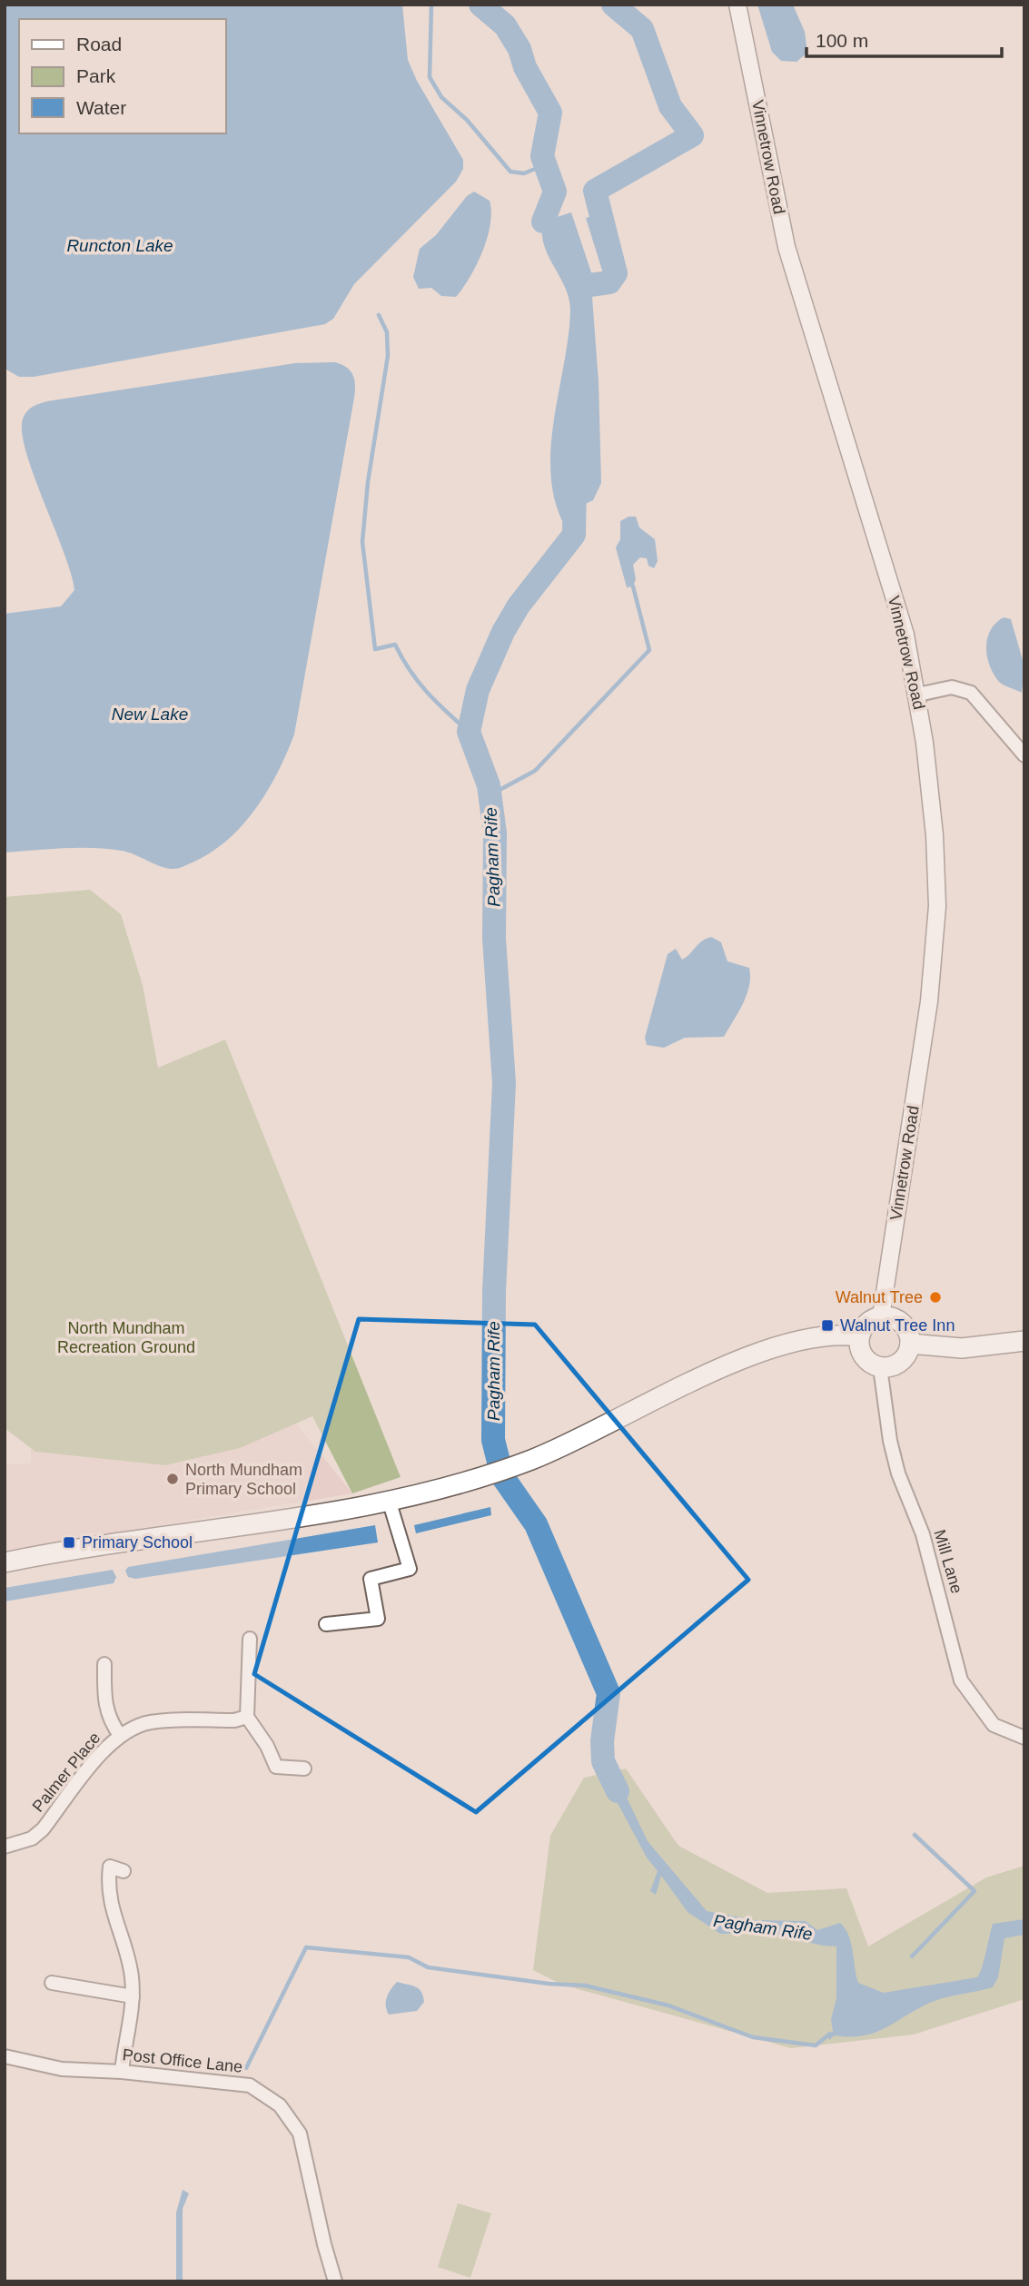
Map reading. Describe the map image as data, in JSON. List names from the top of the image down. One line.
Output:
{"streets":{"street":["Vinnetrow Road","Mill Lane","Palmer Place","Post Office Lane"]},"crossings":[["Vinnetrow Road","Mill Lane"]],"water":["Runcton Lake","New Lake","Pagham Rife"],"parks":["North Mundham Recreation Ground"],"places":{"other":["Walnut Tree","North Mundham Primary School"],"transit":["Walnut Tree Inn","Primary School"]},"legend":["Road","Park","Water"],"scale_bar":"100 m"}
